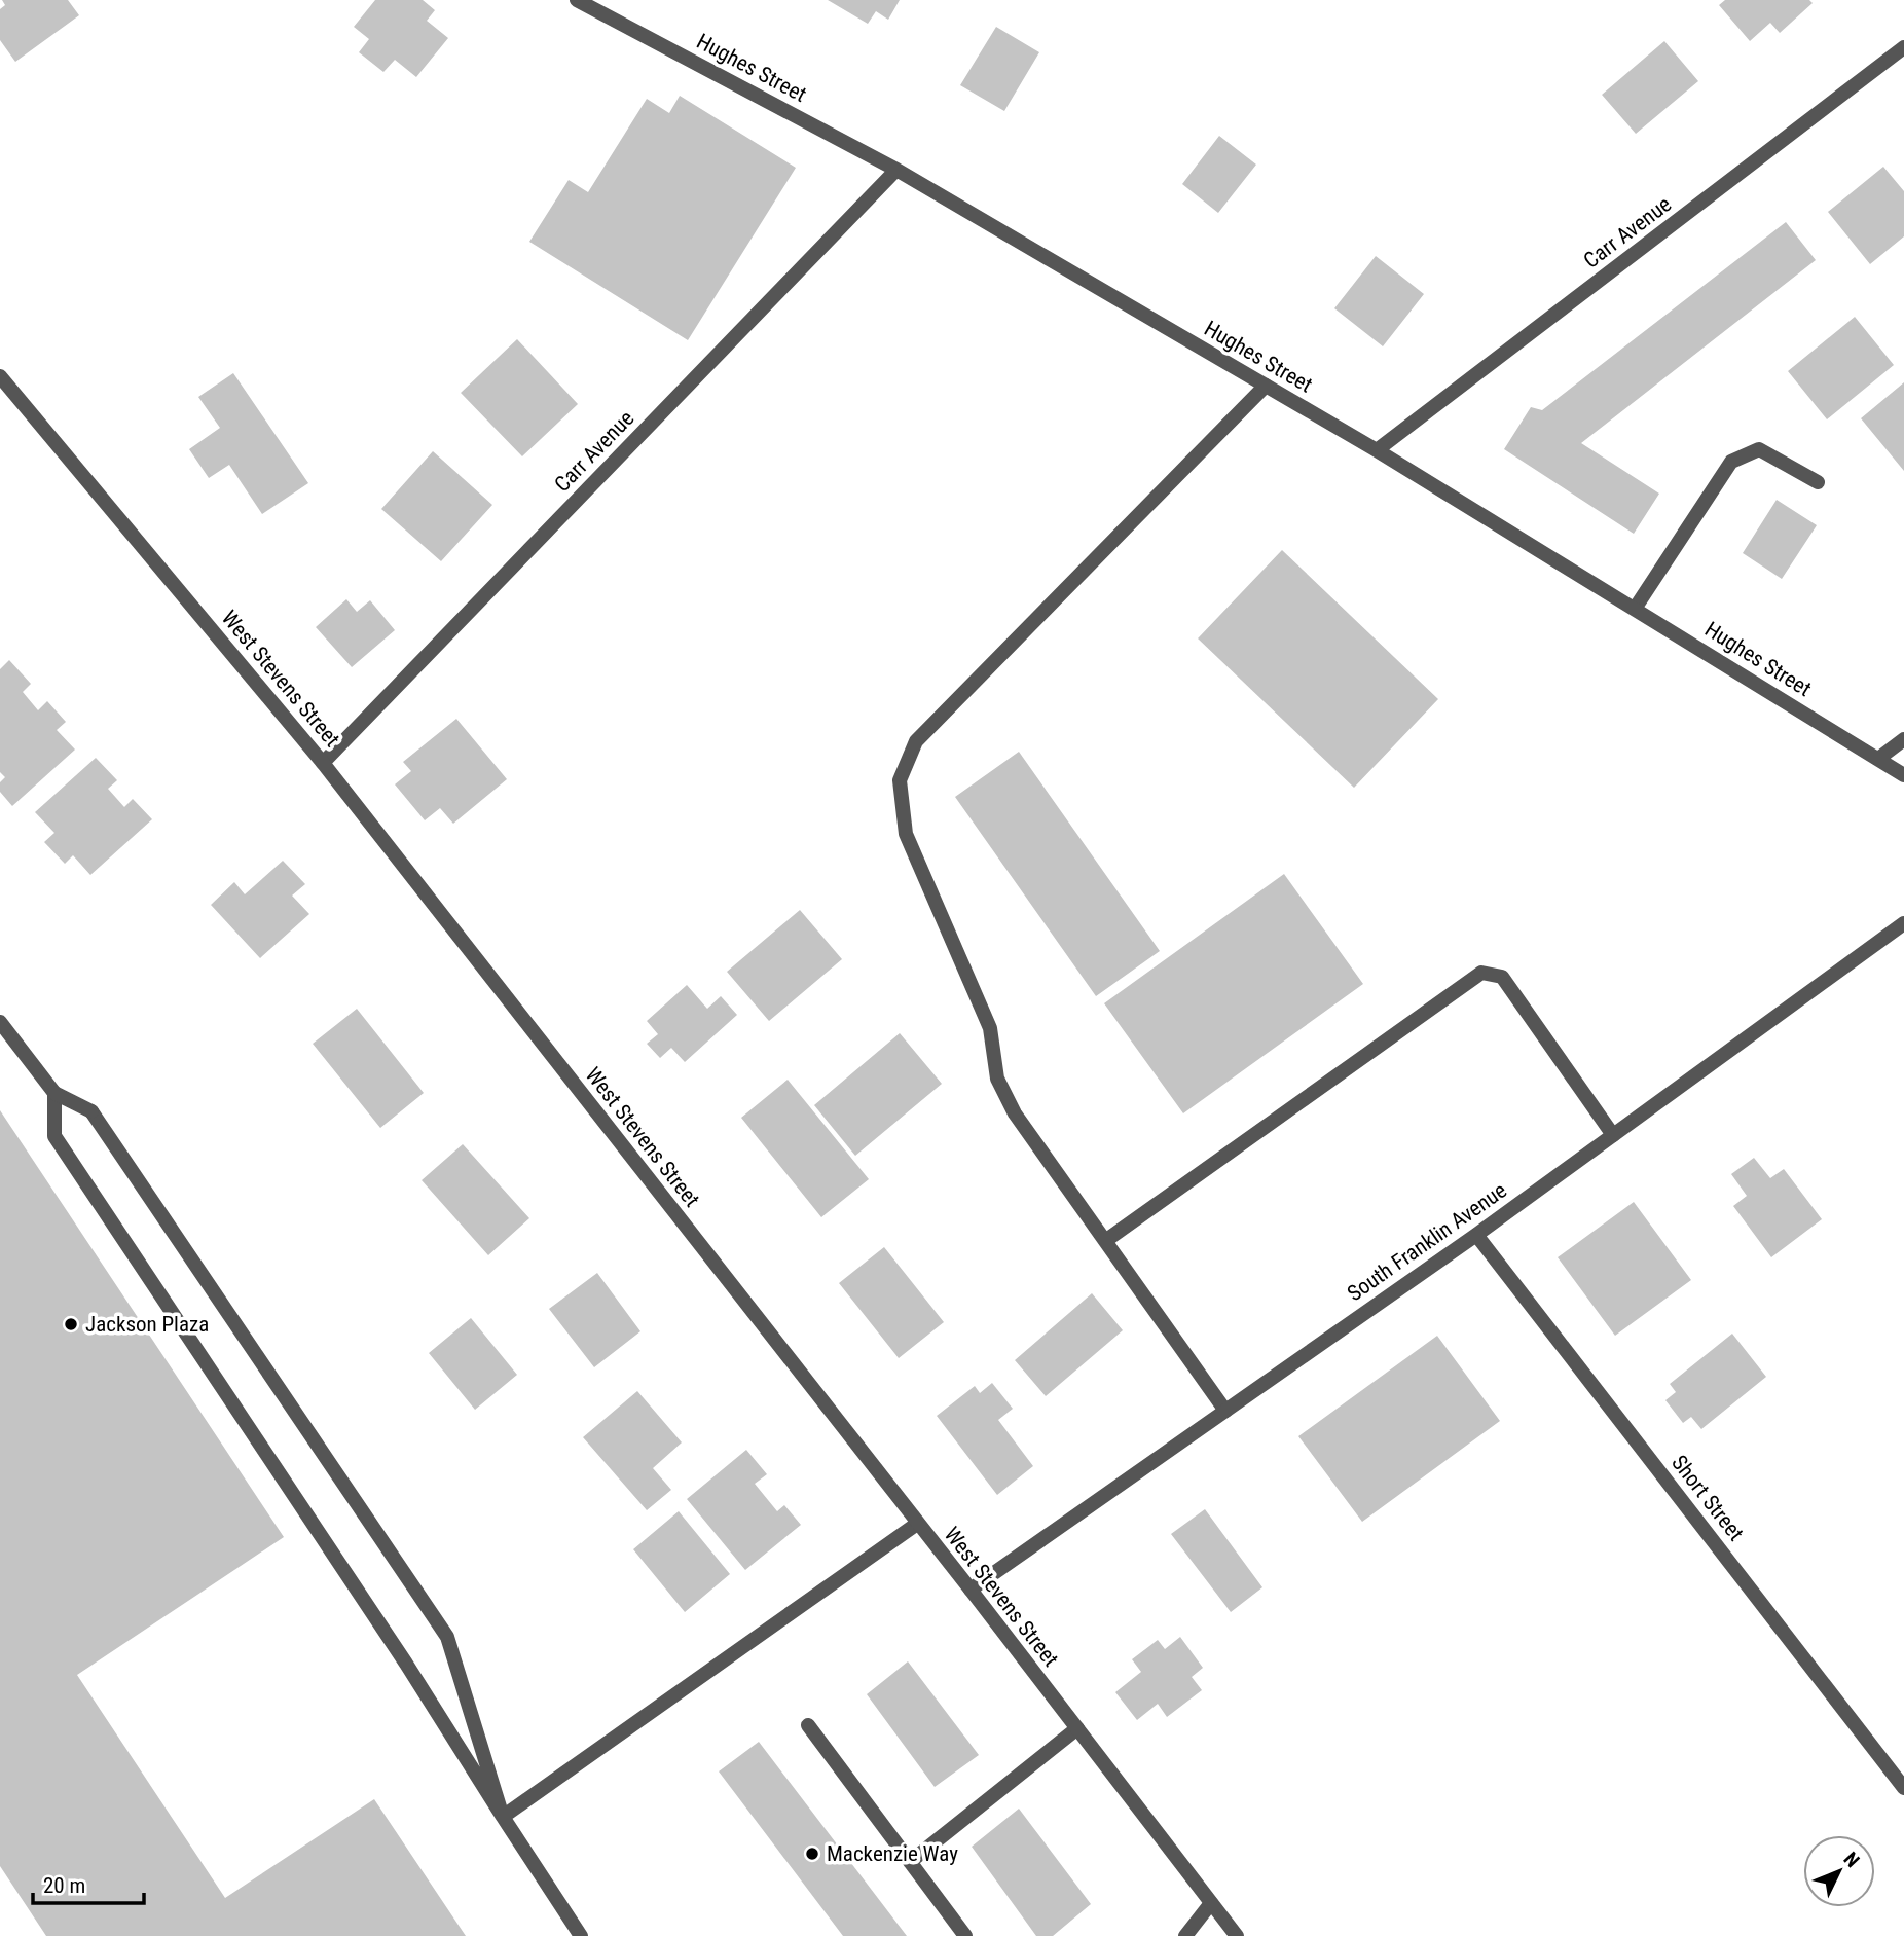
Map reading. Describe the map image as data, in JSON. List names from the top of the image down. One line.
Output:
{"streets":{"street":["Hughes Street","Carr Avenue","West Stevens Street","South Franklin Avenue","Short Street"]},"crossings":[["Hughes Street","Carr Avenue"],["Carr Avenue","West Stevens Street"],["West Stevens Street","South Franklin Avenue"],["South Franklin Avenue","Short Street"]],"places":["Jackson Plaza","Mackenzie Way"],"scale_bar":"20 m","north":"top right"}
